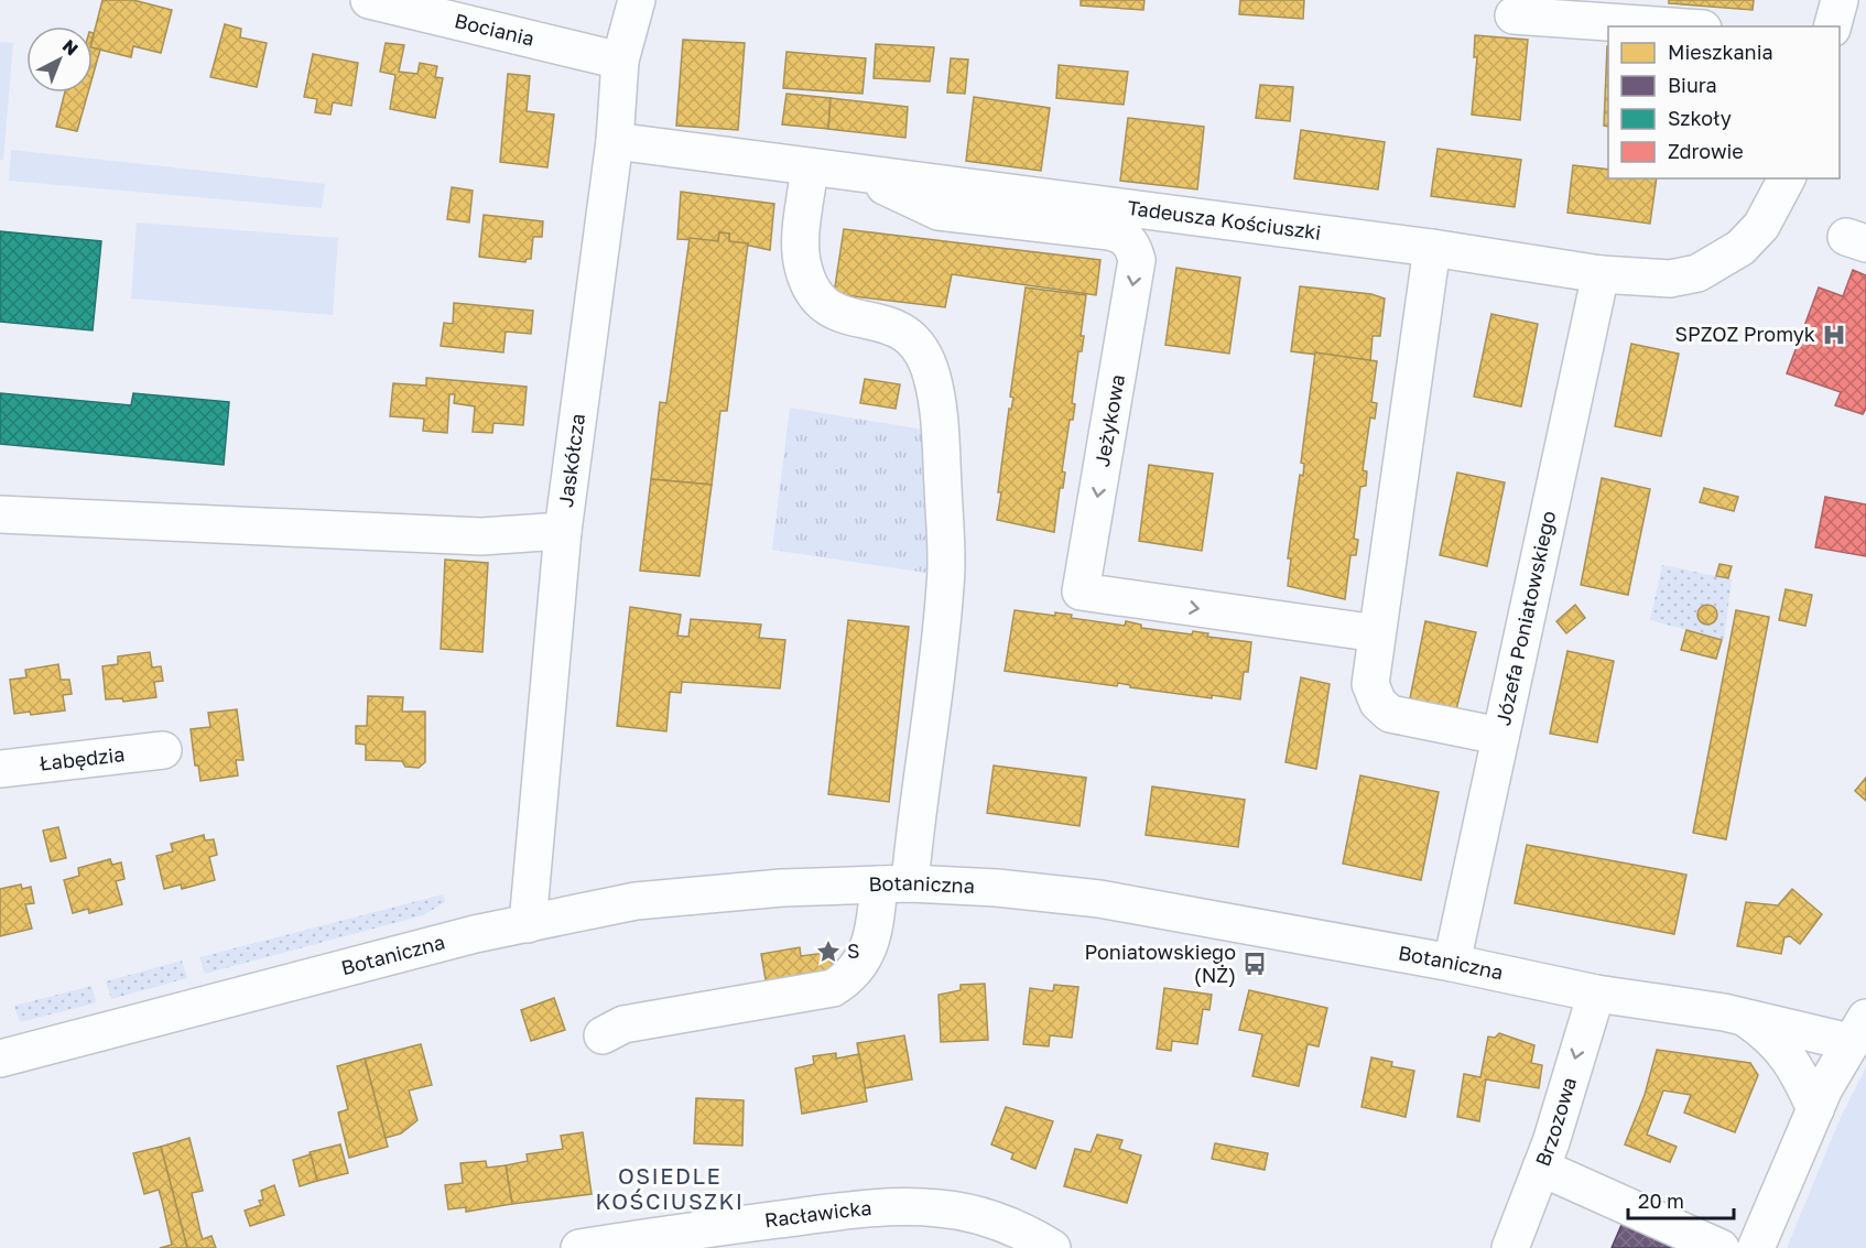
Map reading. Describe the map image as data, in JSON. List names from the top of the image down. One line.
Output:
{"streets":{"street":["Bociania","Tadeusza Kościuszki","Jeżykowa","Jaskółcza","Józefa Poniatowskiego","Łabędzia","Botaniczna","Brzozowa","Racławicka"]},"crossings":[["Bociania","Jaskółcza"],["Tadeusza Kościuszki","Jeżykowa"],["Tadeusza Kościuszki","Jaskółcza"],["Tadeusza Kościuszki","Józefa Poniatowskiego"],["Jaskółcza","Botaniczna"],["Józefa Poniatowskiego","Botaniczna"],["Botaniczna","Brzozowa"]],"districts":["OSIEDLE KOŚCIUSZKI"],"places":{"hospital":["SPZOZ Promyk"],"place":["S"],"bus stop":["Poniatowskiego (NŻ)"]},"legend":["Mieszkania","Biura","Szkoły","Zdrowie"],"scale_bar":"20 m","north":"top right"}
